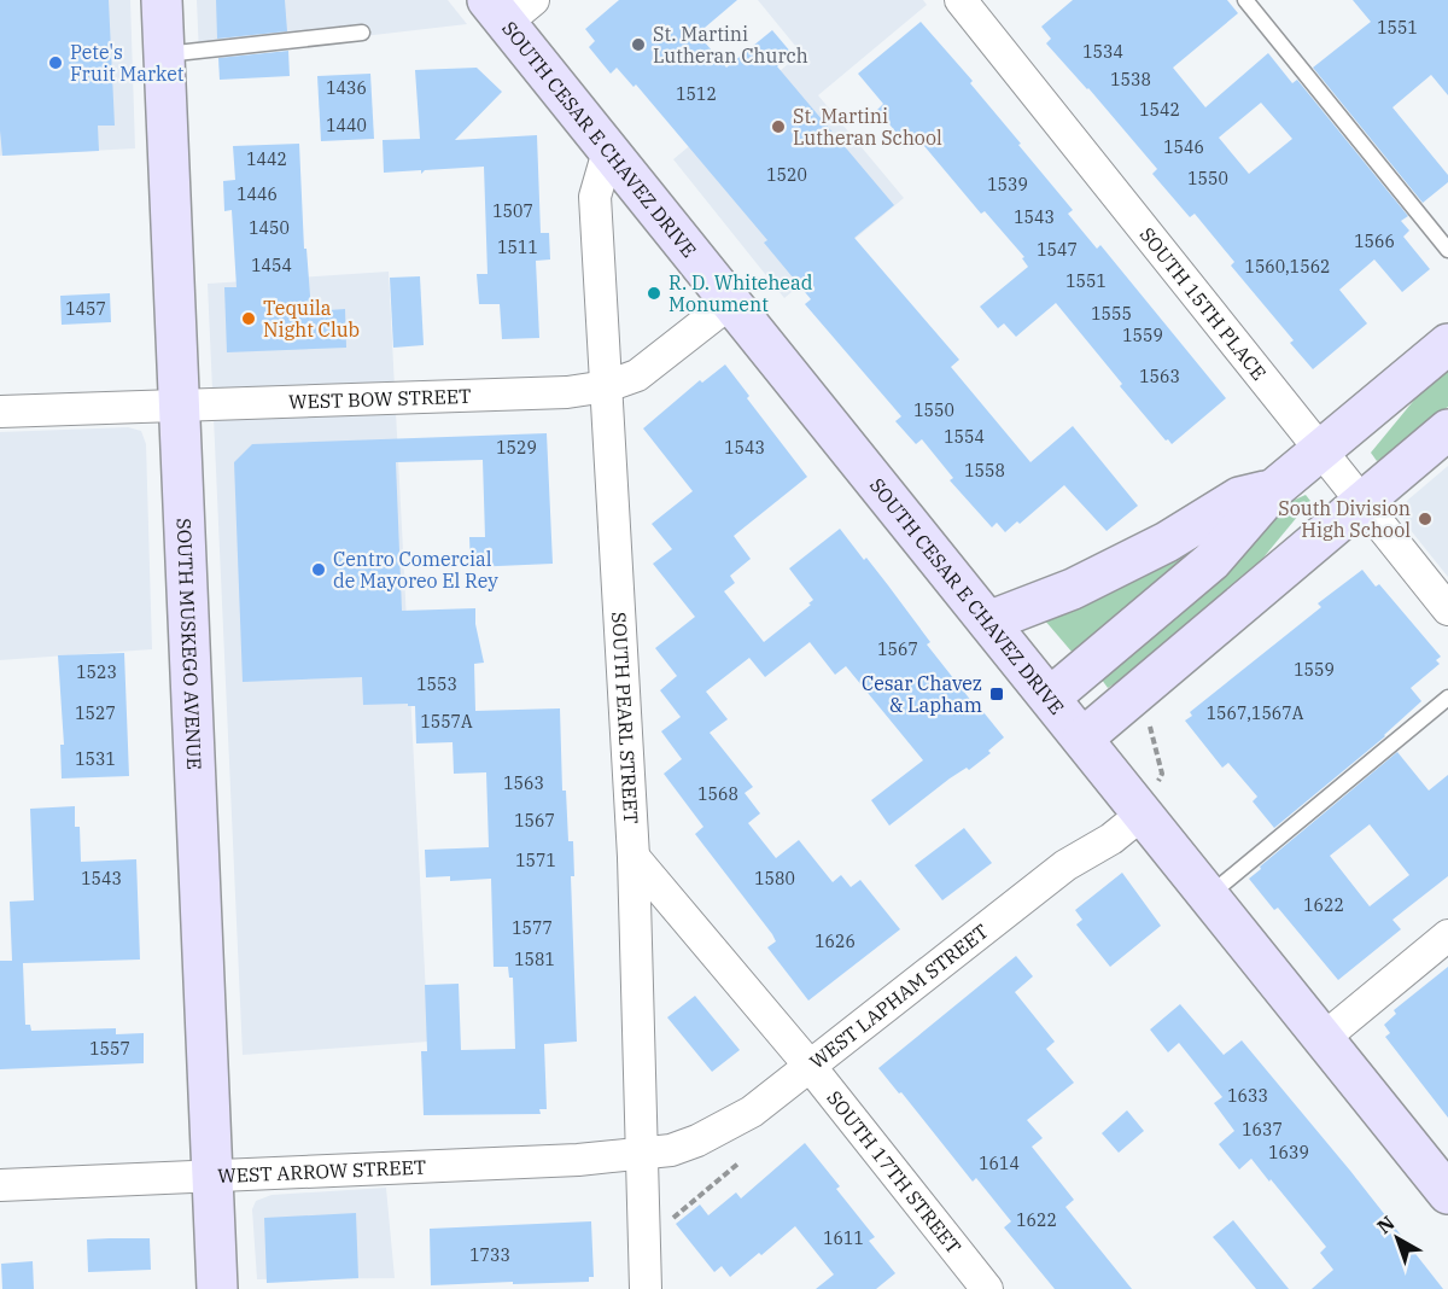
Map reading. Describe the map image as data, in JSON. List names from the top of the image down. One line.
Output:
{"streets":{"street":["SOUTH CESAR E CHAVEZ DRIVE","SOUTH 15TH PLACE","WEST BOW STREET","SOUTH MUSKEGO AVENUE","SOUTH PEARL STREET","WEST LAPHAM STREET","WEST ARROW STREET","SOUTH 17TH STREET"]},"crossings":[["SOUTH CESAR E CHAVEZ DRIVE","WEST BOW STREET"],["SOUTH CESAR E CHAVEZ DRIVE","SOUTH PEARL STREET"],["SOUTH CESAR E CHAVEZ DRIVE","WEST LAPHAM STREET"],["WEST BOW STREET","SOUTH MUSKEGO AVENUE"],["WEST BOW STREET","SOUTH PEARL STREET"],["SOUTH MUSKEGO AVENUE","WEST ARROW STREET"],["SOUTH PEARL STREET","WEST LAPHAM STREET"],["SOUTH PEARL STREET","WEST ARROW STREET"],["SOUTH PEARL STREET","SOUTH 17TH STREET"],["WEST LAPHAM STREET","WEST ARROW STREET"],["WEST LAPHAM STREET","SOUTH 17TH STREET"]],"places":{"other":["St. Martini Lutheran Church","Pete's Fruit Market","St. Martini Lutheran School","R. D. Whitehead Monument","Tequila Night Club","South Division High School","Centro Comercial de Mayoreo El Rey"],"transit":["Cesar Chavez & Lapham"]},"house_numbers":["1551","1534","1538","1436","1512","1542","1440","1546","1442","1520","1550","1539","1446","1507","1543","1450","1566","1511","1547","1454","1560,1562","1551","1457","1555","1559","1563","1550","1554","1529","1543","1558","1567","1559","1523","1553","1527","1567,1567A","1557A","1531","1563","1568","1567","1571","1543","1580","1622","1577","1626","1581","1557","1633","1637","1639","1614","1622","1611","1733"],"north":"top left"}
